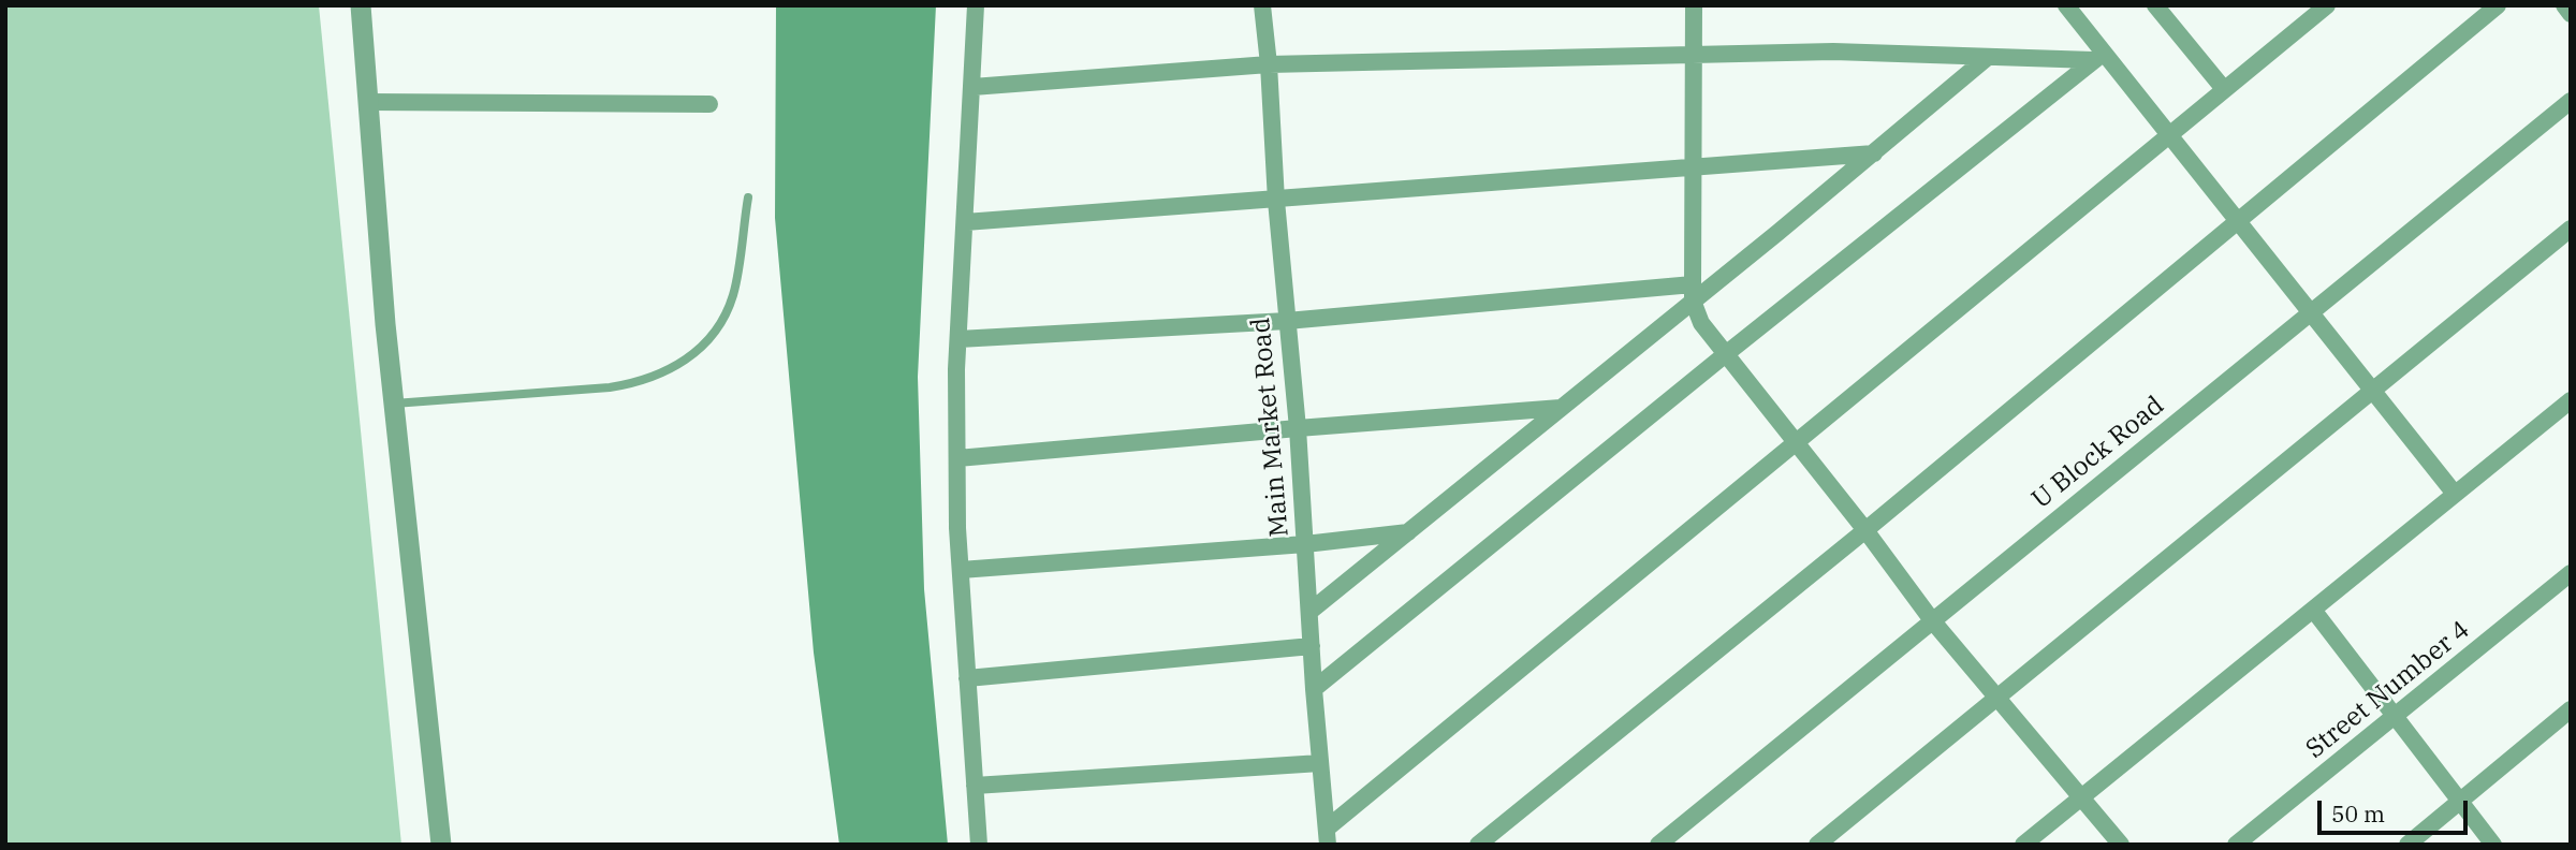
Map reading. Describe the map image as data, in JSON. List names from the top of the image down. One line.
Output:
{"streets":{"street":["Main Market Road","U Block Road","Street Number 4"]},"scale_bar":"50 m"}
